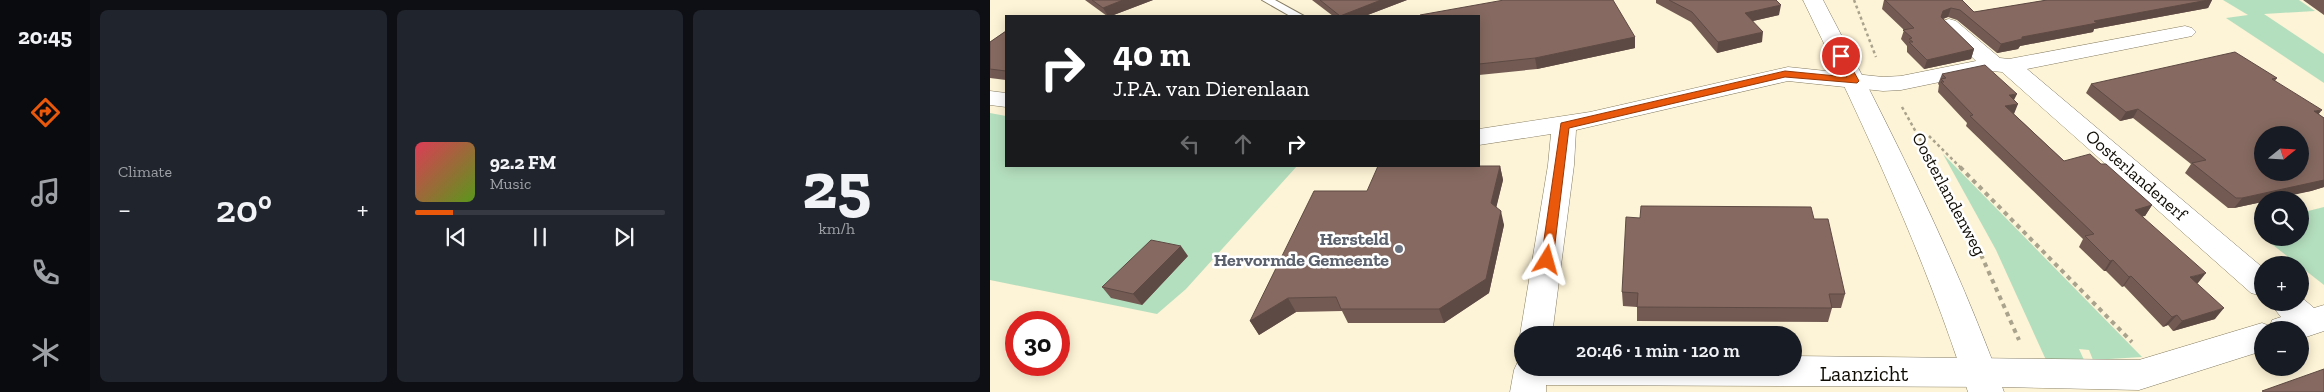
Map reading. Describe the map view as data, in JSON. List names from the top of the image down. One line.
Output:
{"streets":{"street":["Oosterlandenerf","Oosterlandenweg","Laanzicht"]},"crossings":[["Oosterlandenweg","Laanzicht"]],"places":["Hersteld Hervormde Gemeente"],"north":"right","page":{"tabs":"20:45","tile":["Climate",["25","km/h"]],"turn":["40 m","J.P.A. van Dierenlaan"],"map_buttons":["+","−"],"song":["92.2 FM","Music"],"heat":["−","20°","+"],"limit":"30","trip":"20:46 · 1 min · 120 m"}}
